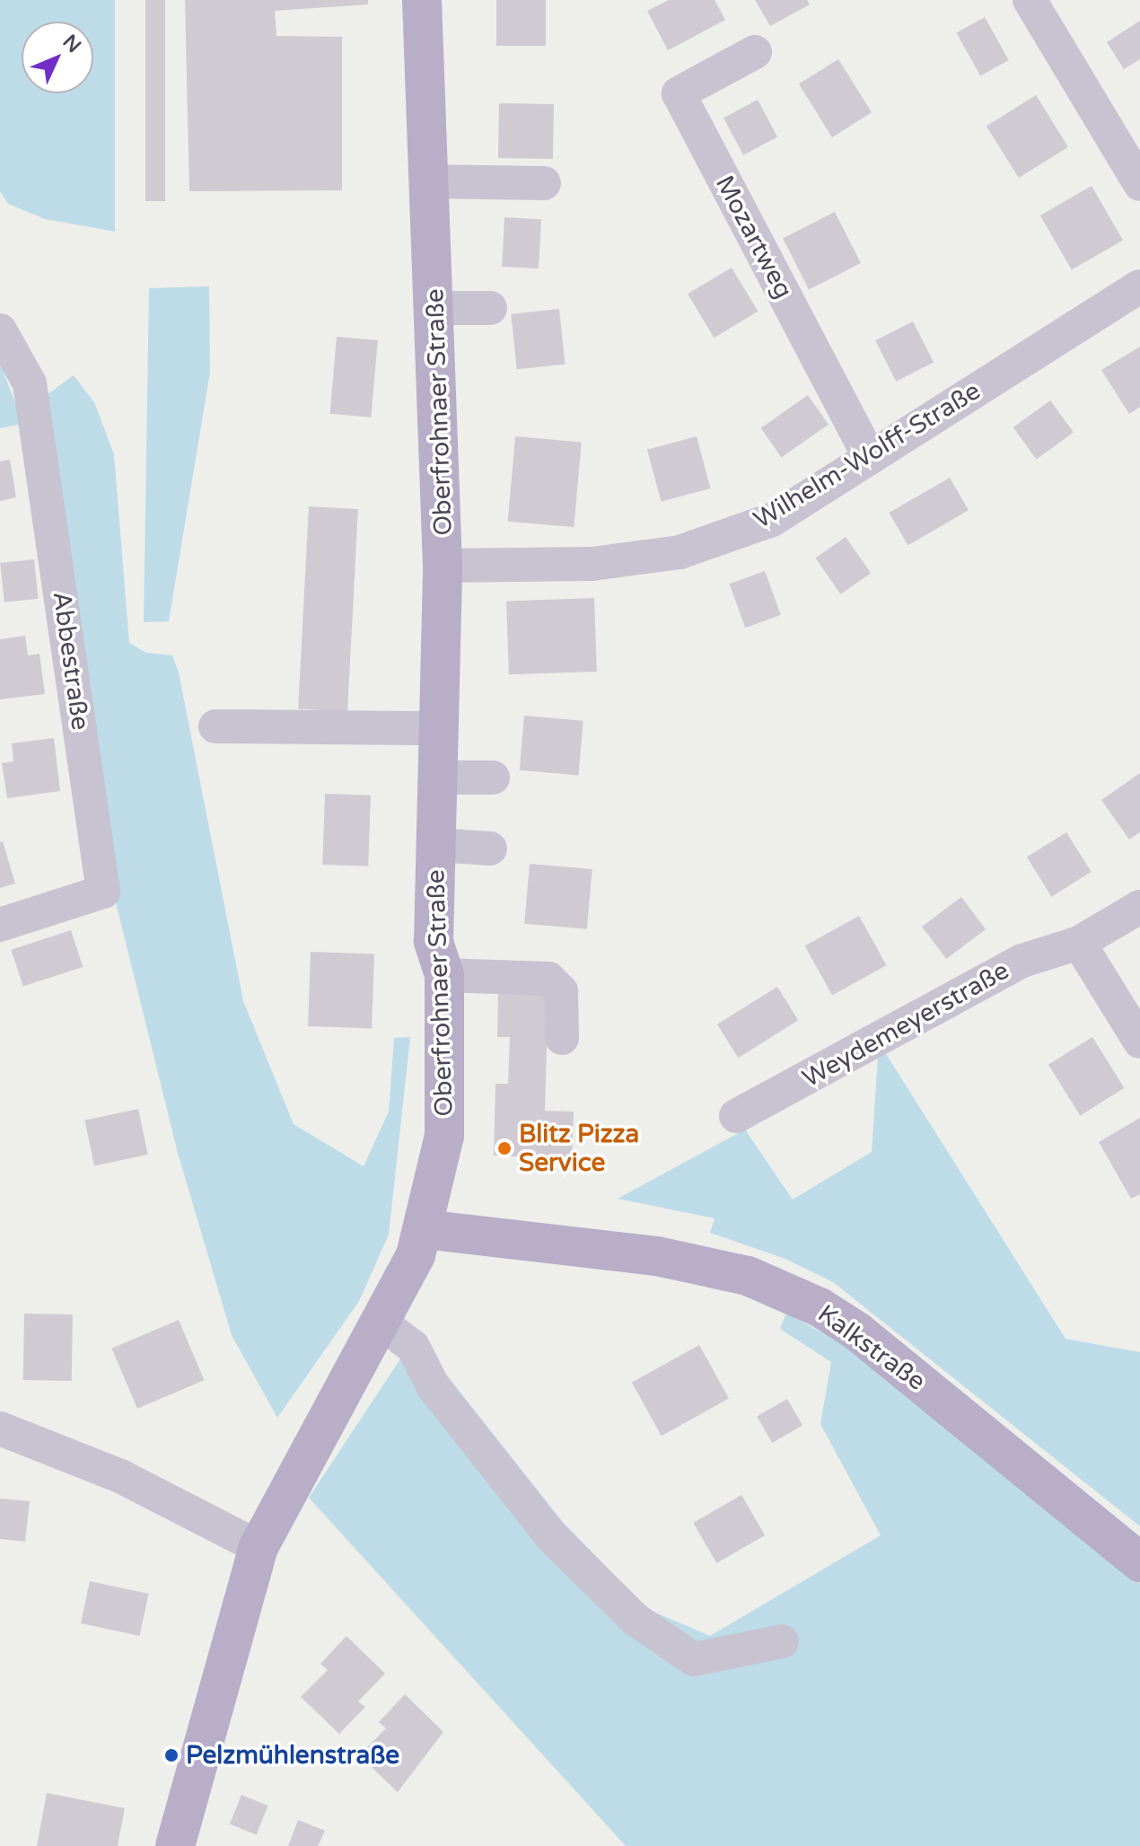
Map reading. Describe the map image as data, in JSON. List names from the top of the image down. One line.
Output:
{"streets":{"main road":["Oberfrohnaer Straße","Kalkstraße"],"street":["Mozartweg","Wilhelm-Wolff-Straße","Abbestraße","Weydemeyerstraße"]},"crossings":[["Mozartweg","Wilhelm-Wolff-Straße"],["Oberfrohnaer Straße","Wilhelm-Wolff-Straße"],["Oberfrohnaer Straße","Kalkstraße"]],"places":["Blitz Pizza Service","Pelzmühlenstraße"],"north":"top right"}
